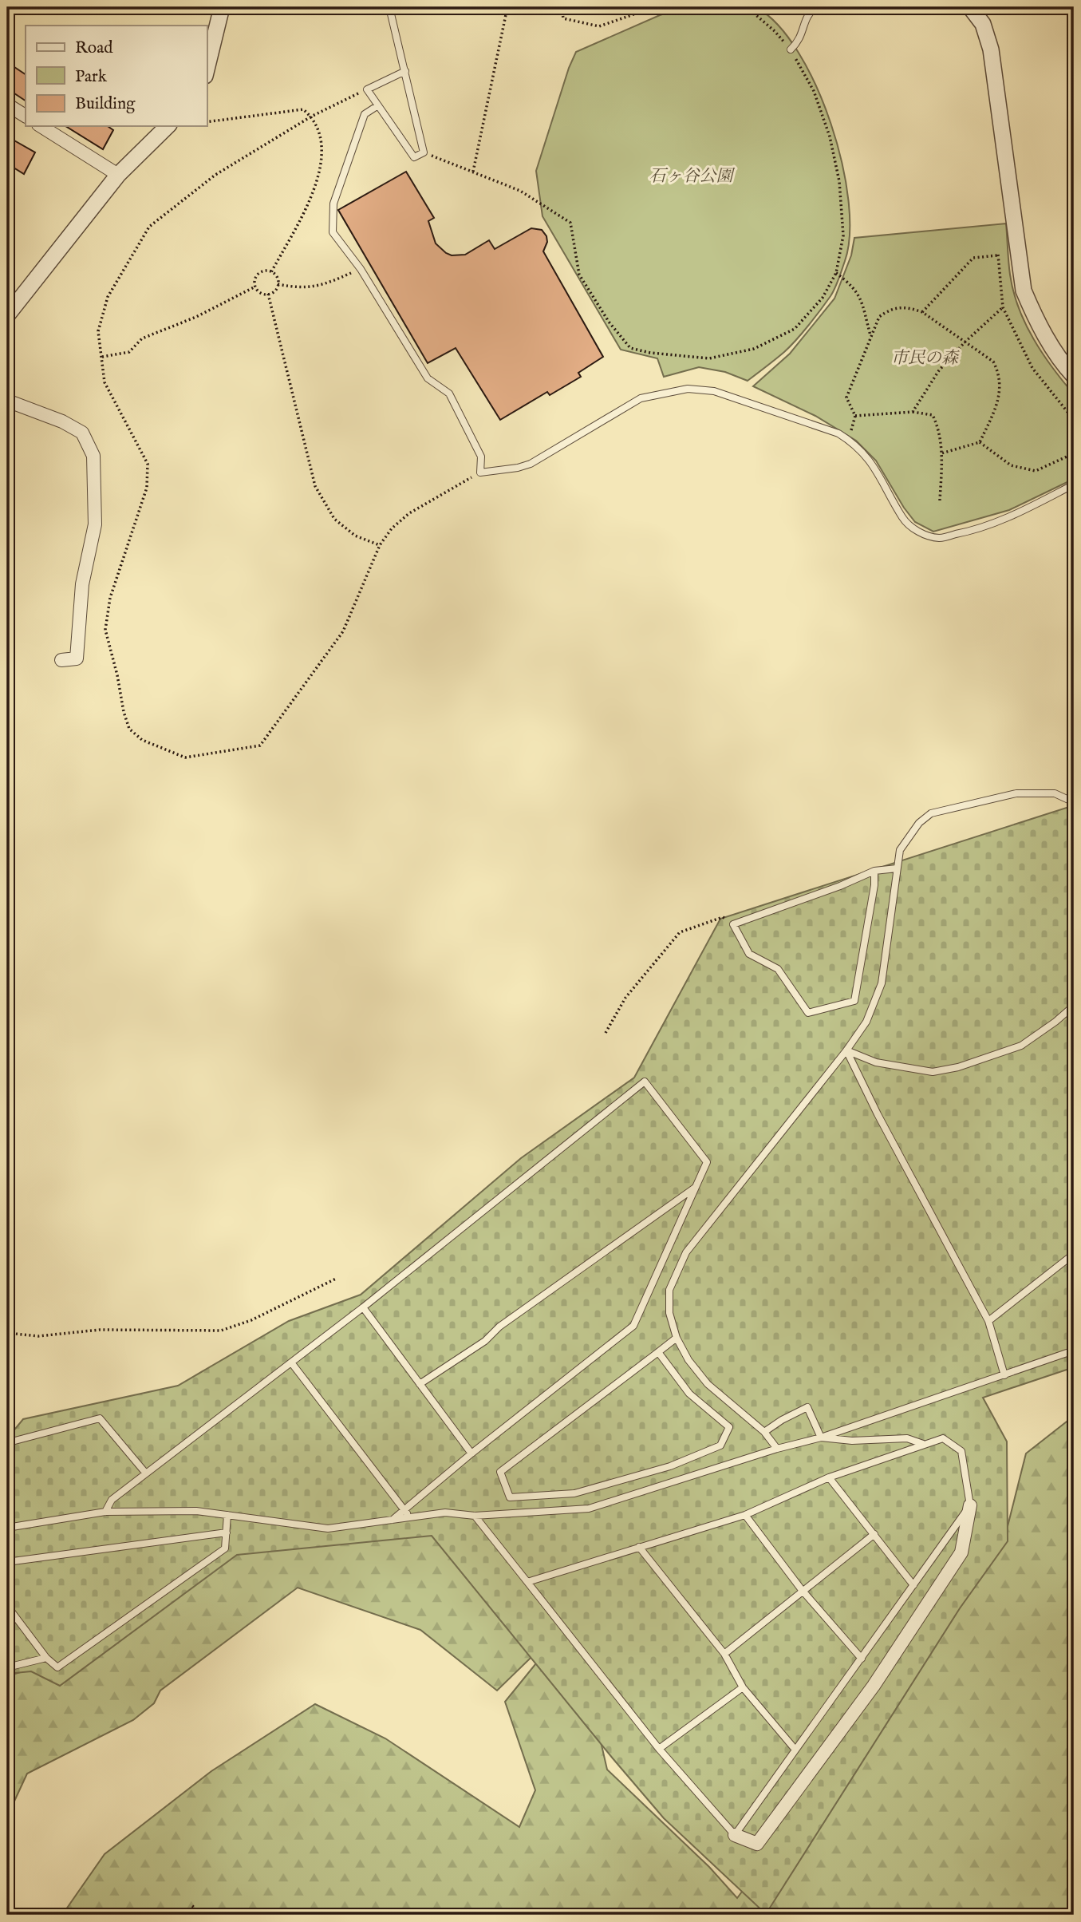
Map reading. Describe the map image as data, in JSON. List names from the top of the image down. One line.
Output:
{"parks":["石ヶ谷公園","市民の森"],"legend":["Road","Park","Building"]}
